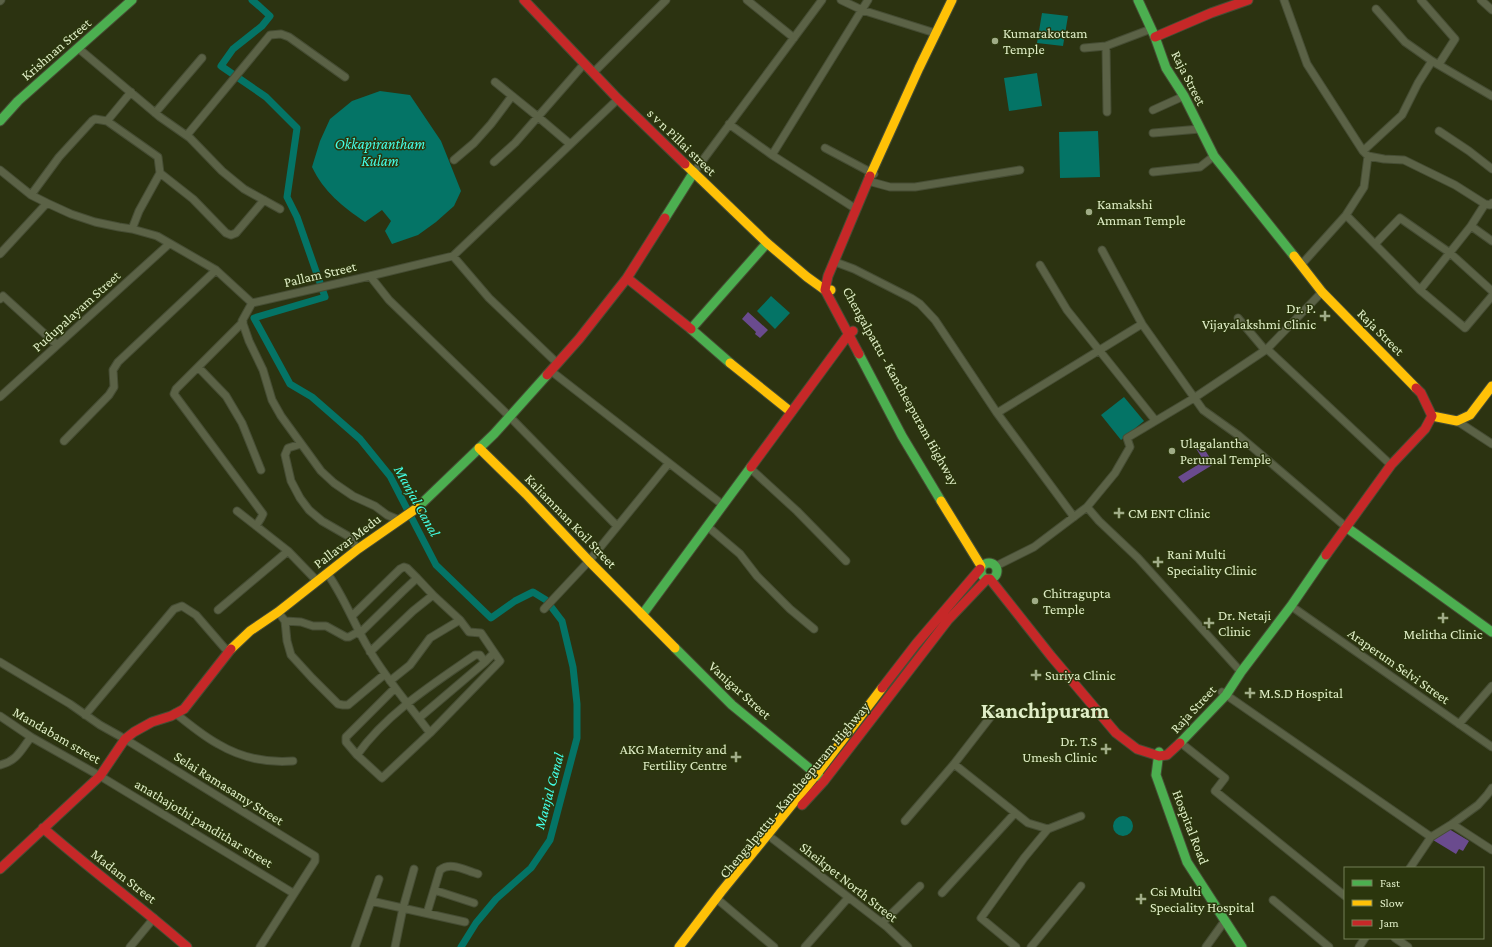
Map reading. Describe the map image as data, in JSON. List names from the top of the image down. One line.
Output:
{"streets":{"main road":["Krishnan Street","Raja Street","s v n Pillai street","Chengalpattu - Kancheepuram Highway","Kaliamman Koil Street","Pallavar Medu","Vanigar Street","Hospital Road","Madam Street"],"street":["Pallam Street","Pudupalayam Street","Araperum Selvi Street","Mandabam street","Selai Ramasamy Street","anathajothi pandithar street","Sheikpet North Street"]},"crossings":[["Raja Street","Araperum Selvi Street"],["Raja Street","Hospital Road"],["s v n Pillai street","Chengalpattu - Kancheepuram Highway"],["s v n Pillai street","Pallavar Medu"],["Chengalpattu - Kancheepuram Highway","Vanigar Street"],["Chengalpattu - Kancheepuram Highway","Sheikpet North Street"],["Kaliamman Koil Street","Pallavar Medu"],["Kaliamman Koil Street","Vanigar Street"],["Pallavar Medu","Selai Ramasamy Street"],["Mandabam street","anathajothi pandithar street"],["Selai Ramasamy Street","anathajothi pandithar street"]],"districts":["Kanchipuram"],"water":["Okkapirantham Kulam","Manjal Canal"],"places":{"other":["Kumarakottam Temple","Kamakshi Amman Temple","Ulagalantha Perumal Temple","Chitragupta Temple"],"health":["Dr. P. Vijayalakshmi Clinic","CM ENT Clinic","Rani Multi Speciality Clinic","Melitha Clinic","Dr. Netaji Clinic","Suriya Clinic","M.S.D Hospital","Dr. T.S Umesh Clinic","AKG Maternity and Fertility Centre","Csi Multi Speciality Hospital"]},"legend":["Fast","Slow","Jam"]}
